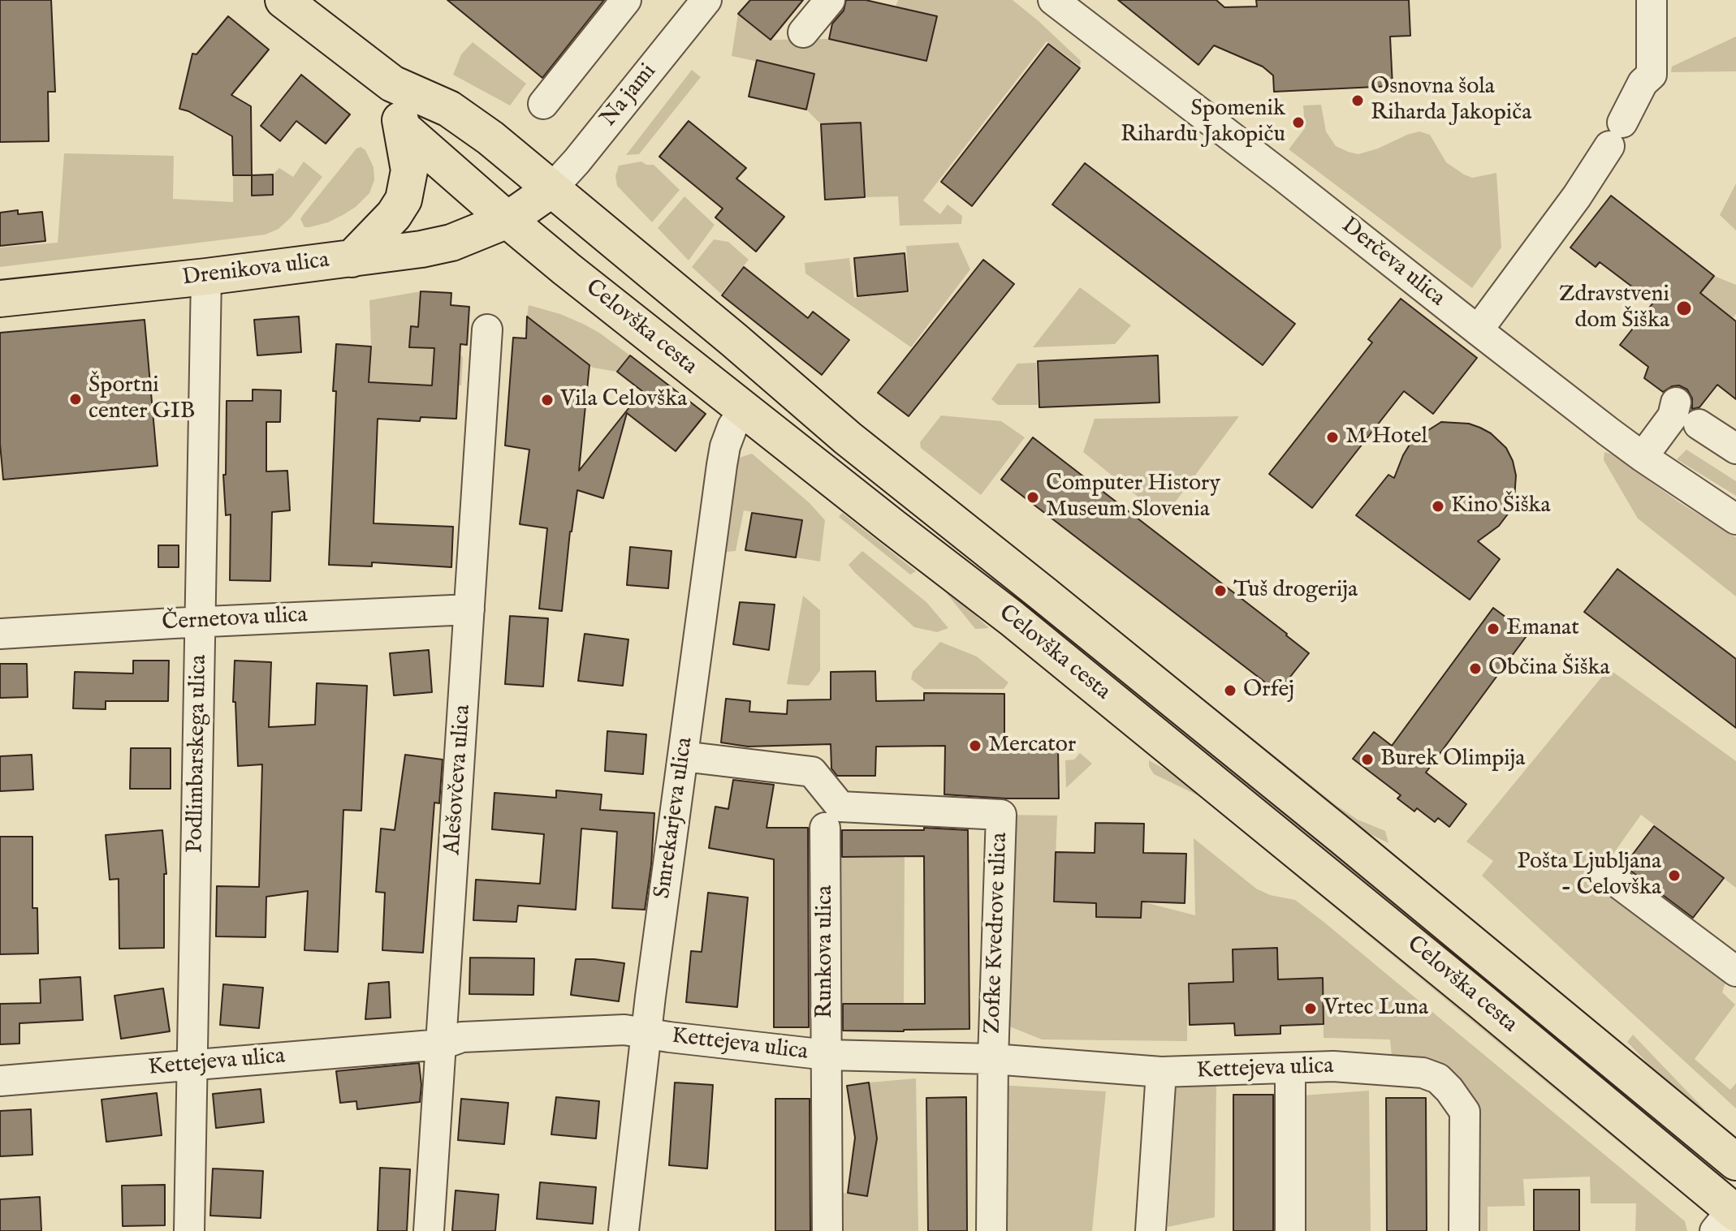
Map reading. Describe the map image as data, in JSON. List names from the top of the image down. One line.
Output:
{"streets":{"main road":["Drenikova ulica","Celovška cesta"],"street":["Na jami","Derčeva ulica","Černetova ulica","Podlimbarskega ulica","Alešovčeva ulica","Smrekarjeva ulica","Zofke Kvedrove ulica","Runkova ulica","Kettejeva ulica"]},"crossings":[["Na jami","Drenikova ulica"],["Na jami","Celovška cesta"],["Drenikova ulica","Celovška cesta"],["Drenikova ulica","Podlimbarskega ulica"],["Celovška cesta","Smrekarjeva ulica"],["Černetova ulica","Podlimbarskega ulica"],["Černetova ulica","Alešovčeva ulica"],["Podlimbarskega ulica","Kettejeva ulica"],["Alešovčeva ulica","Kettejeva ulica"],["Smrekarjeva ulica","Kettejeva ulica"],["Zofke Kvedrove ulica","Runkova ulica"],["Zofke Kvedrove ulica","Kettejeva ulica"],["Runkova ulica","Kettejeva ulica"]],"places":["Osnovna šola Riharda Jakopiča","Spomenik Rihardu Jakopiču","Zdravstveni dom Šiška","Športni center GIB","Vila Celovška","M Hotel","Computer History Museum Slovenia","Kino Šiška","Tuš drogerija","Emanat","Občina Šiška","Orfej","Mercator","Burek Olimpija","Pošta Ljubljana - Celovška","Vrtec Luna"]}
